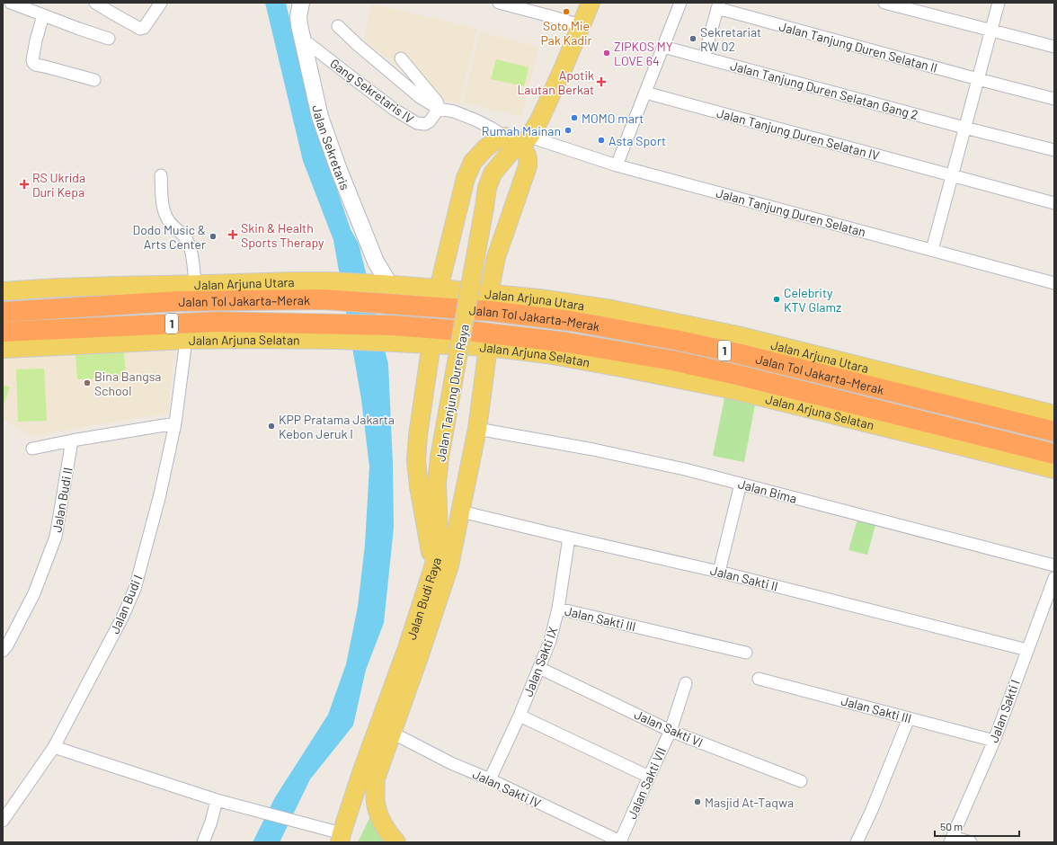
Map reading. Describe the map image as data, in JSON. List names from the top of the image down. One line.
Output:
{"streets":{"highway":["Jalan Tol Jakarta–Merak","1"],"main road":["Jalan Arjuna Utara","Jalan Arjuna Selatan","Jalan Tanjung Duren Raya","Jalan Budi Raya"],"street":["Jalan Tanjung Duren Selatan II","Jalan Tanjung Duren Selatan Gang 2","Gang Sekretaris IV","Jalan Tanjung Duren Selatan IV","Jalan Sekretaris","Jalan Tanjung Duren Selatan","Jalan Bima","Jalan Budi II","Jalan Sakti II","Jalan Budi I","Jalan Sakti III","Jalan Sakti IX","Jalan Sakti I","Jalan Sakti VI","Jalan Sakti VII","Jalan Sakti IV"]},"crossings":[["Gang Sekretaris IV","Jalan Sekretaris"],["Jalan Sekretaris","Jalan Arjuna Utara"],["Jalan Tanjung Duren Selatan","Jalan Tanjung Duren Raya"],["Jalan Arjuna Utara","Jalan Tol Jakarta–Merak"],["Jalan Tol Jakarta–Merak","Jalan Arjuna Selatan"],["Jalan Arjuna Selatan","Jalan Budi Raya"],["Jalan Arjuna Selatan","Jalan Budi I"],["Jalan Tanjung Duren Raya","Jalan Budi Raya"],["Jalan Bima","Jalan Budi Raya"],["Jalan Sakti II","Jalan Budi Raya"],["Jalan Sakti II","Jalan Sakti IX"],["Jalan Sakti II","Jalan Sakti I"],["Jalan Budi Raya","Jalan Sakti IV"],["Jalan Sakti III","Jalan Sakti IX"],["Jalan Sakti III","Jalan Sakti I"],["Jalan Sakti IX","Jalan Sakti VI"],["Jalan Sakti IX","Jalan Sakti IV"],["Jalan Sakti VI","Jalan Sakti VII"],["Jalan Sakti VII","Jalan Sakti IV"]],"places":{"other":["Soto Mie Pak Kadir","Sekretariat RW 02","ZIPKOS MY LOVE 64","MOMO mart","Rumah Mainan","Asta Sport","Dodo Music & Arts Center","Celebrity KTV Glamz","Bina Bangsa School","KPP Pratama Jakarta Kebon Jeruk I","Masjid At-Taqwa"],"health":["Apotik Lautan Berkat","RS Ukrida Duri Kepa","Skin & Health Sports Therapy"]},"scale_bar":"50 m"}
